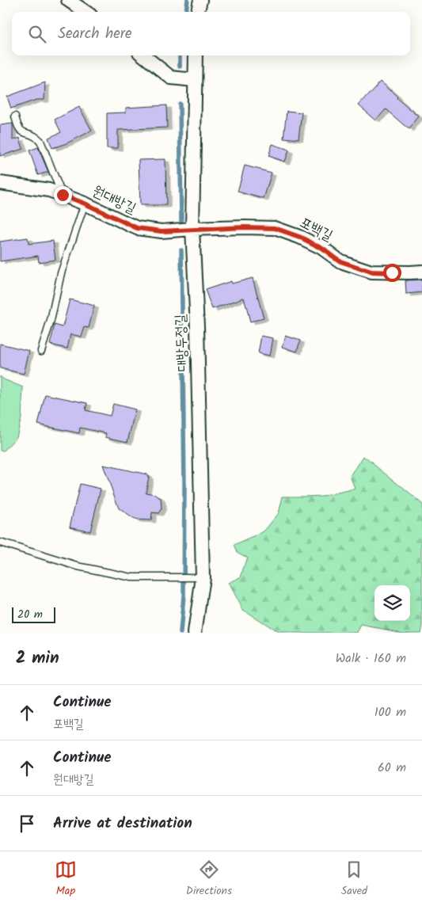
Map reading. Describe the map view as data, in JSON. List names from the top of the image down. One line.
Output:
{"streets":{"street":["원대방길","포백길","대방두정길"]},"crossings":[["원대방길","포백길"],["원대방길","대방두정길"],["포백길","대방두정길"]],"scale_bar":"20 m","page":{"search":"Search here","scale":"20 m","heading":["2 min","Walk · 160 m"],"list":[["Continue","포백길","100 m"],["Continue","원대방길","60 m"],"Arrive at destination"],"nav":["Map","Directions","Saved"]}}
